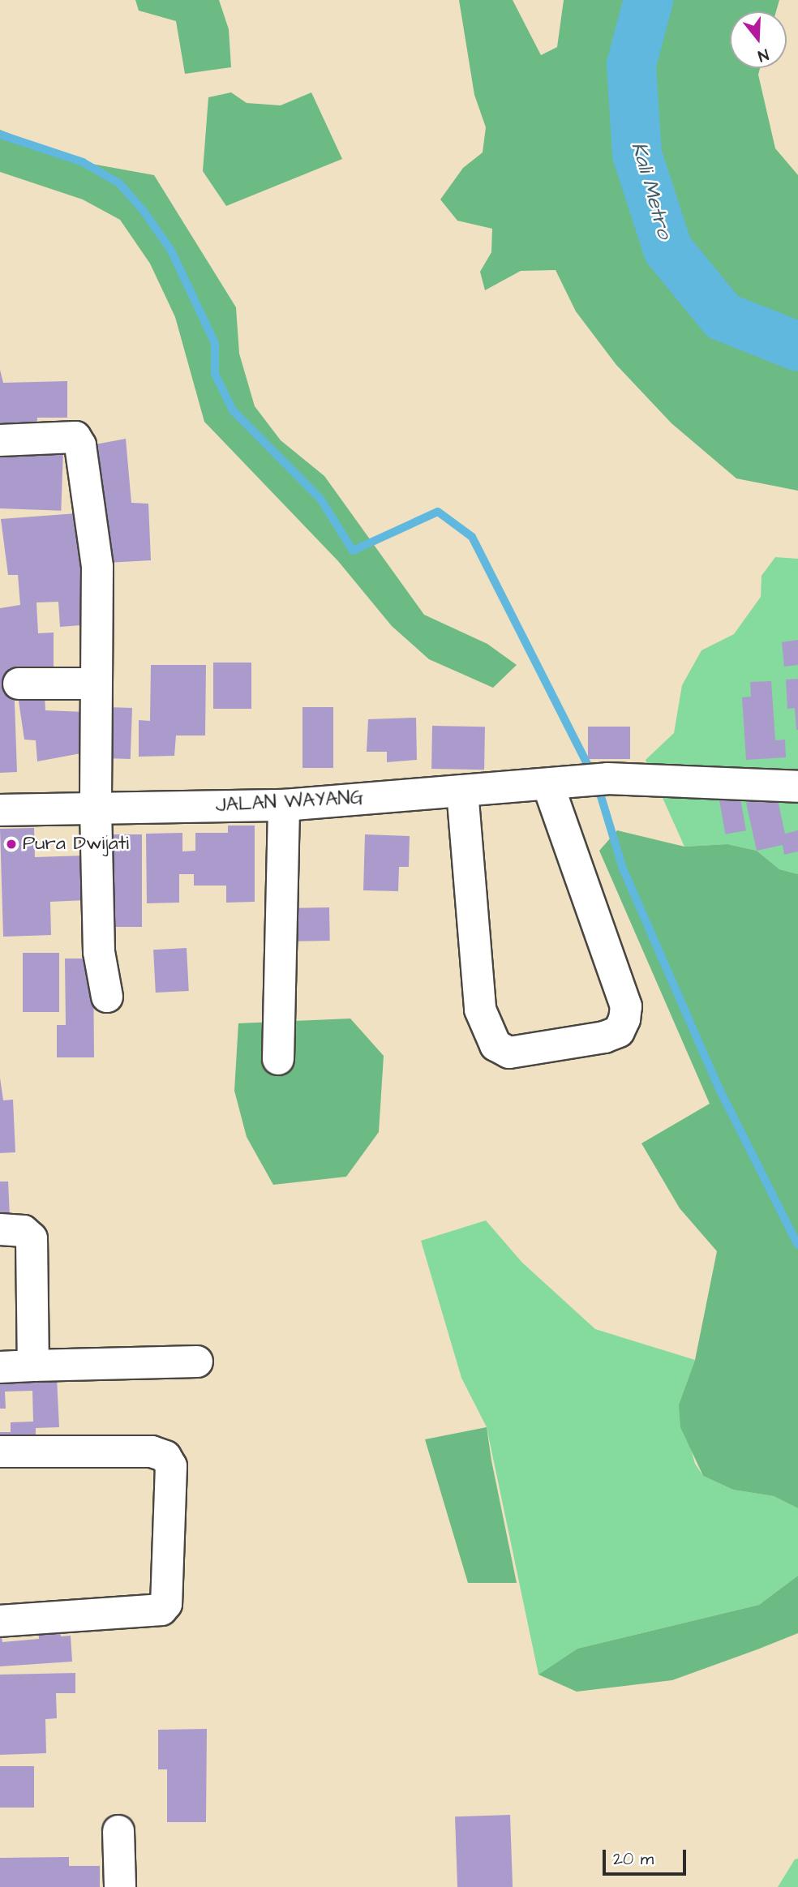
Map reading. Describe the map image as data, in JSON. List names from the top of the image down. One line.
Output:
{"streets":{"street":["JALAN WAYANG"]},"water":["Kali Metro"],"places":["Pura Dwijati"],"scale_bar":"20 m","north":"bottom"}
